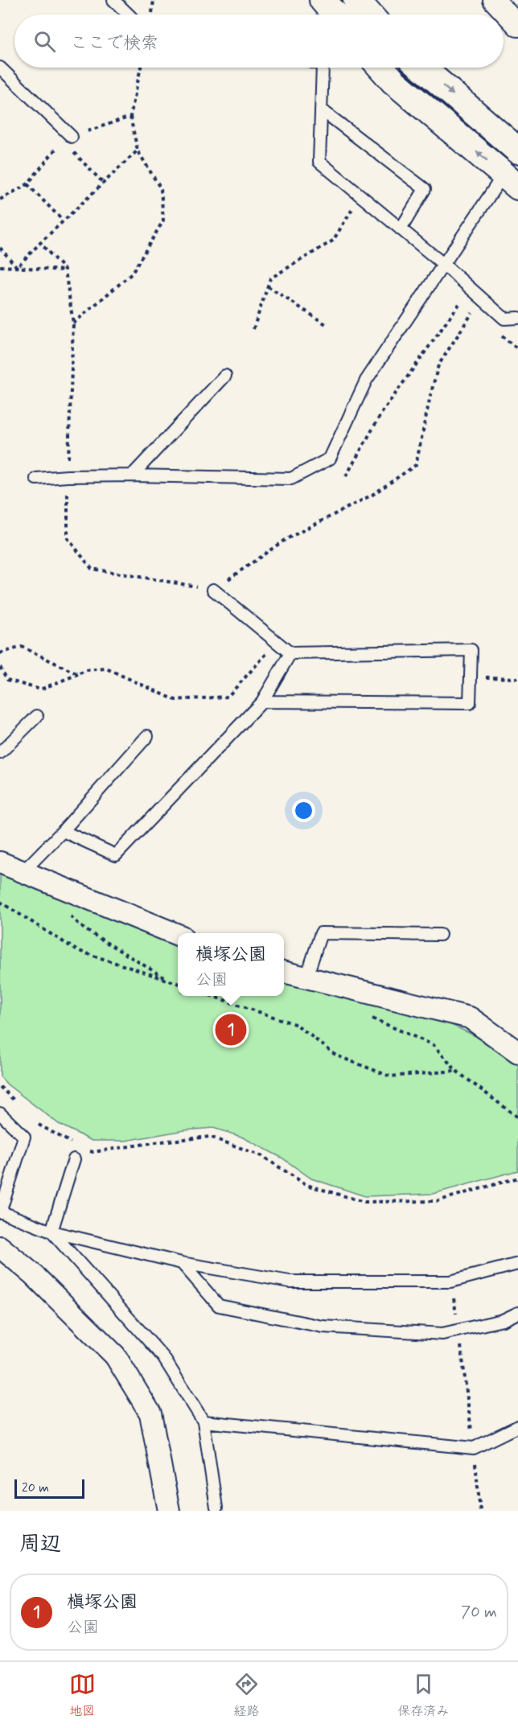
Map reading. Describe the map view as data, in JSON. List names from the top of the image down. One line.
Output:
{"scale_bar":"20 m","page":{"search":"ここで検索","popup":["槇塚公園","公園"],"pins":"1","scale":"20 m","heading":"周辺","list":[{"mark":"1","name":"槇塚公園","note":"公園","value":"70 m"}],"nav":["地図","経路","保存済み"]}}
